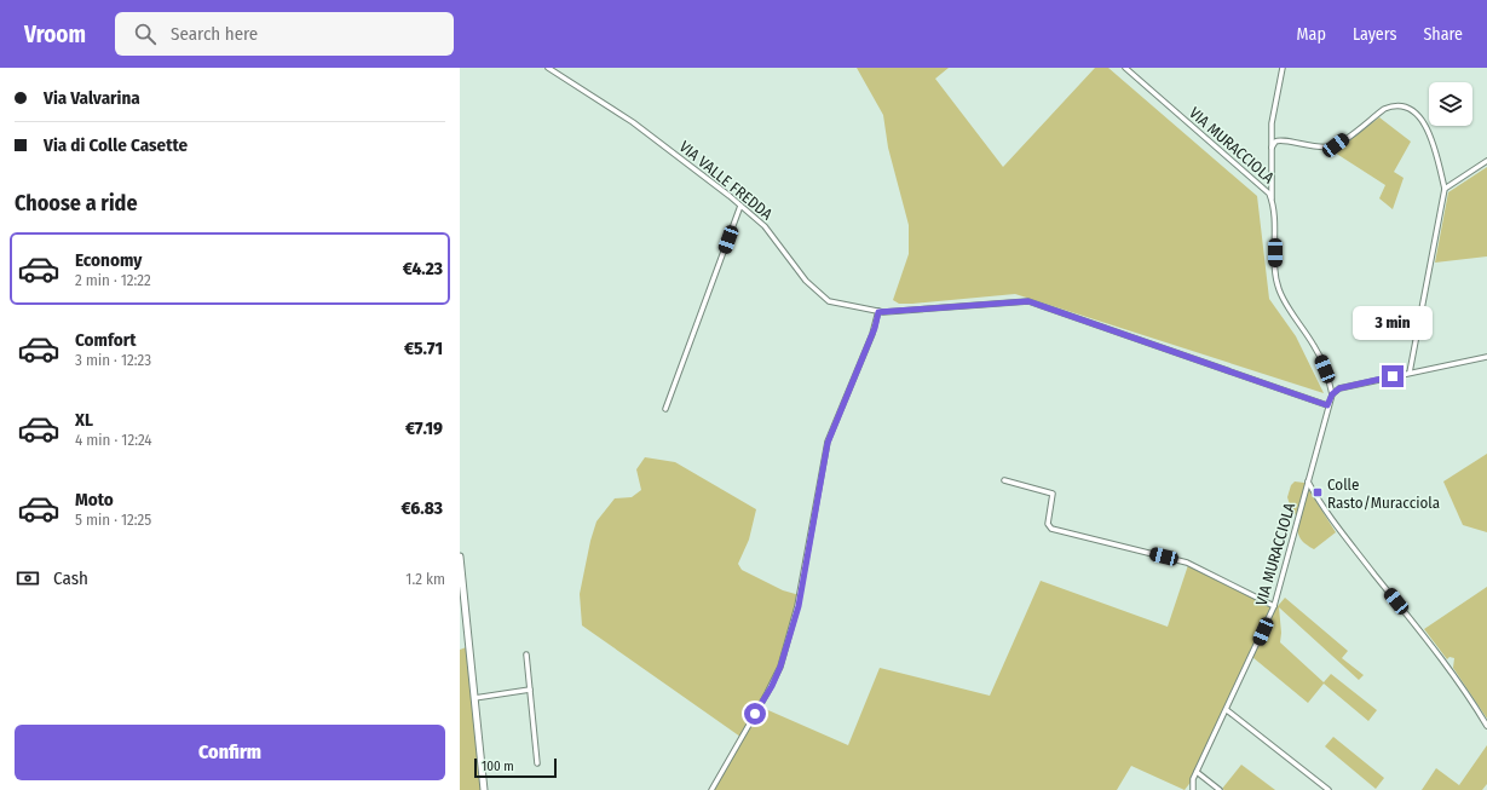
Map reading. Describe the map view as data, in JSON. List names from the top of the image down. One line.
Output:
{"streets":{"street":["VIA MURACCIOLA","VIA VALLE FREDDA"]},"crossings":[["VIA MURACCIOLA","VIA VALLE FREDDA"]],"places":{"transit":["Colle Rasto/Muracciola"]},"scale_bar":"100 m","page":{"header":"Vroom","search":"Search here","nav":["Map","Layers","Share"],"banner":["Via Valvarina","Via di Colle Casette"],"heading":"Choose a ride","list":[{"name":"Economy","note":"2 min · 12:22","value":"€4.23"},{"name":"Comfort","note":"3 min · 12:23","value":"€5.71"},{"name":"XL","note":"4 min · 12:24","value":"€7.19"},{"name":"Moto","note":"5 min · 12:25","value":"€6.83"}],"bubble":"3 min","pay":["Cash","1.2 km"],"buttons":"Confirm","scale":"100 m"}}
